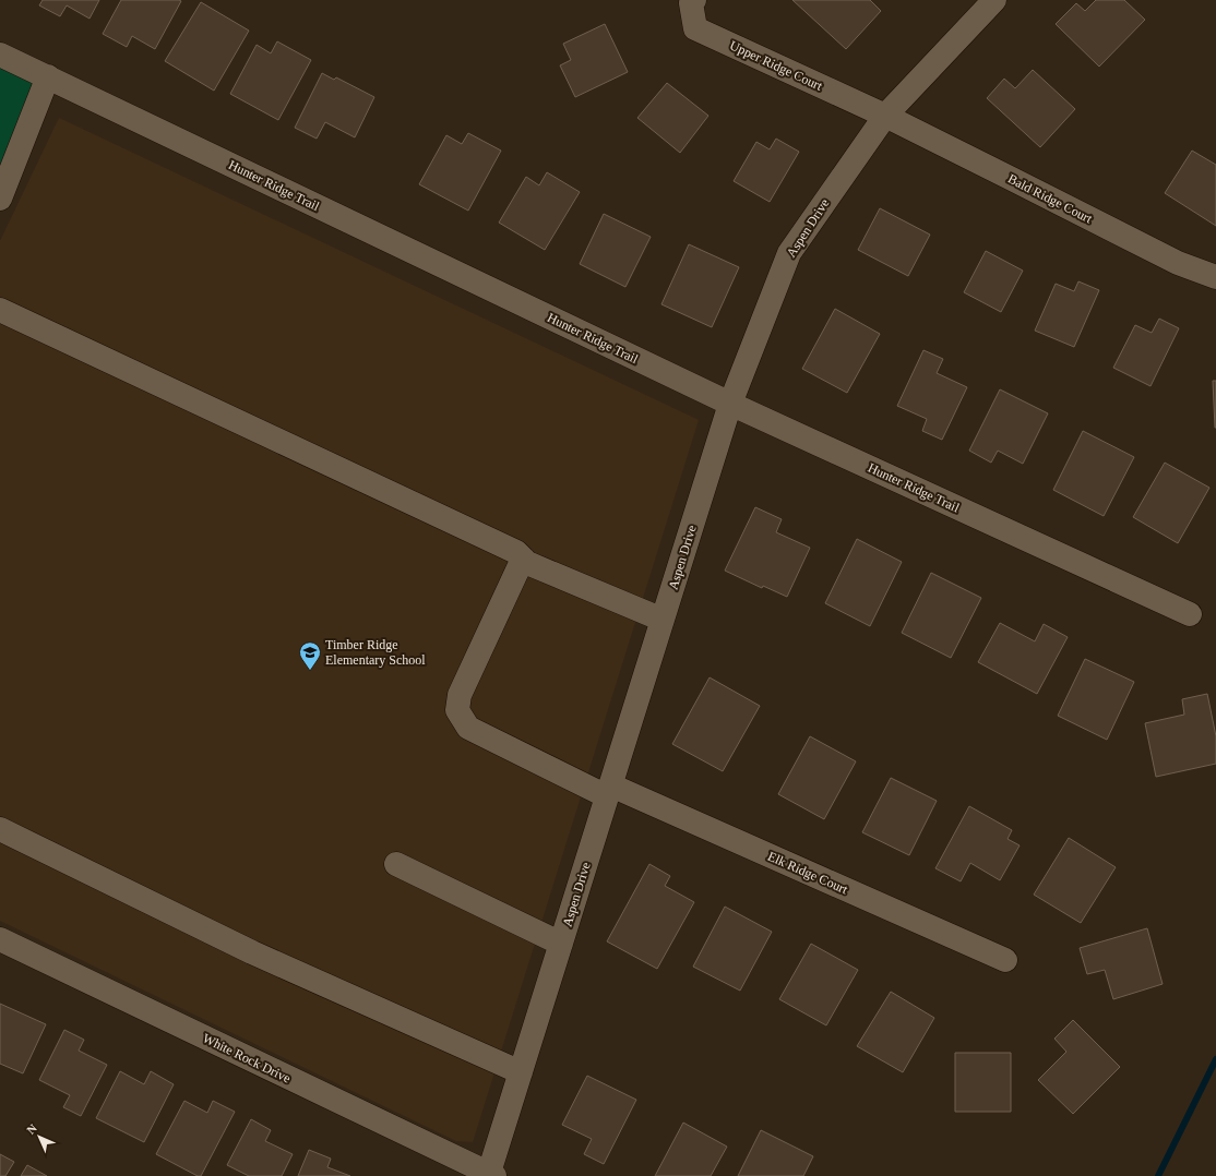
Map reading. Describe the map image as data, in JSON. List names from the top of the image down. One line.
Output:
{"streets":{"street":["Upper Ridge Court","Hunter Ridge Trail","Bald Ridge Court","Aspen Drive","Elk Ridge Court","White Rock Drive"]},"crossings":[["Upper Ridge Court","Bald Ridge Court"],["Upper Ridge Court","Aspen Drive"],["Hunter Ridge Trail","Aspen Drive"],["Bald Ridge Court","Aspen Drive"],["Aspen Drive","Elk Ridge Court"],["Aspen Drive","White Rock Drive"]],"places":{"school or university":["Timber Ridge Elementary School"]},"north":"top left"}
